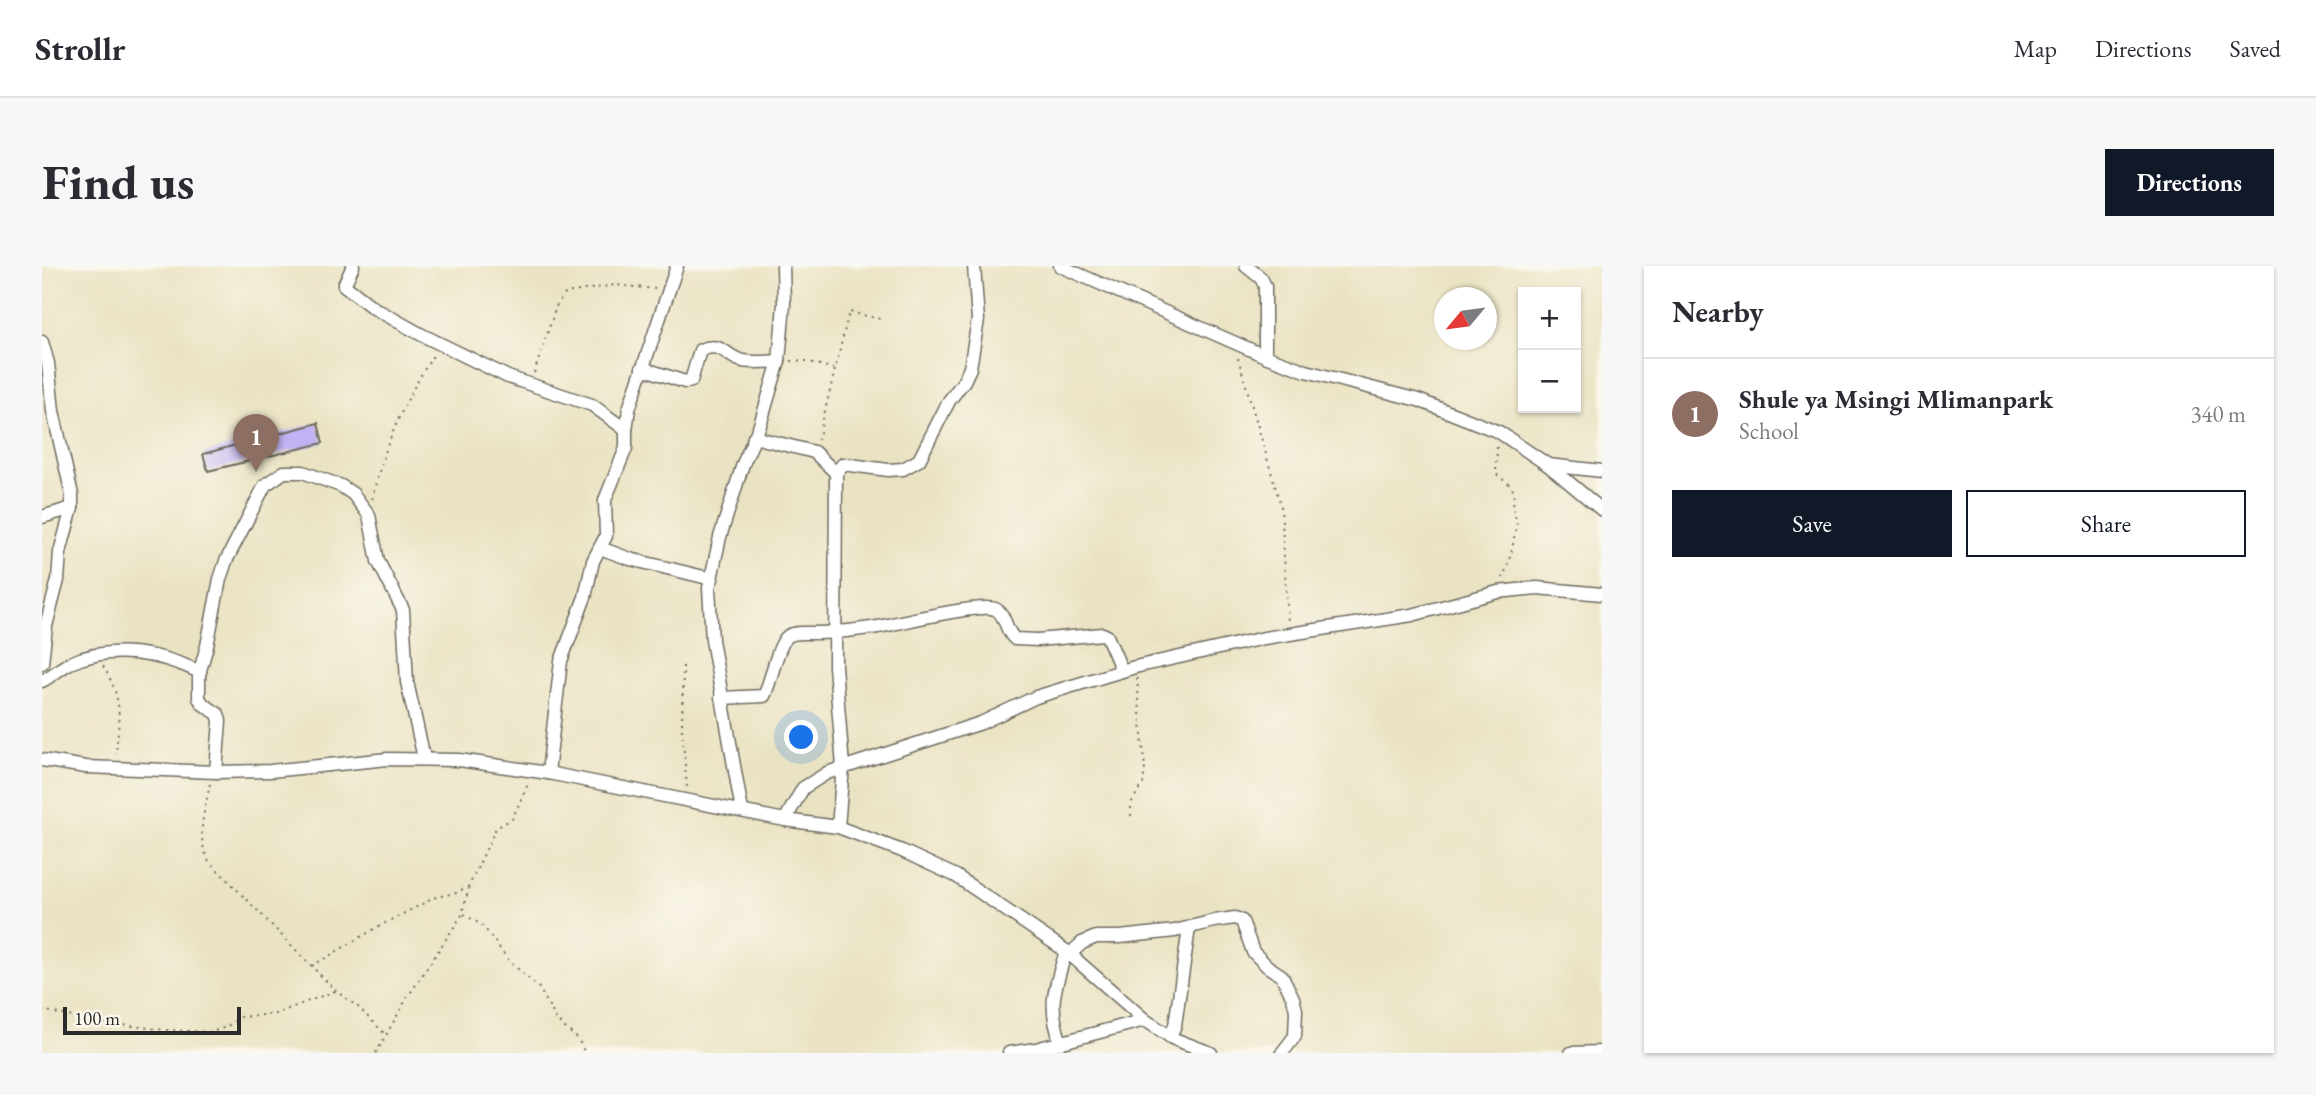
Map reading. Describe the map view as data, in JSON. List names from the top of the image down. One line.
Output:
{"scale_bar":"100 m","north":"bottom left","page":{"header":"Strollr","nav":["Map","Directions","Saved"],"buttons":["Directions",["Save","Share"]],"title":"Find us","heading":"Nearby","map_buttons":["+","−"],"list":[{"mark":"1","name":"Shule ya Msingi Mlimanpark","note":"School","value":"340 m"}],"pins":"1","scale":"100 m"}}
